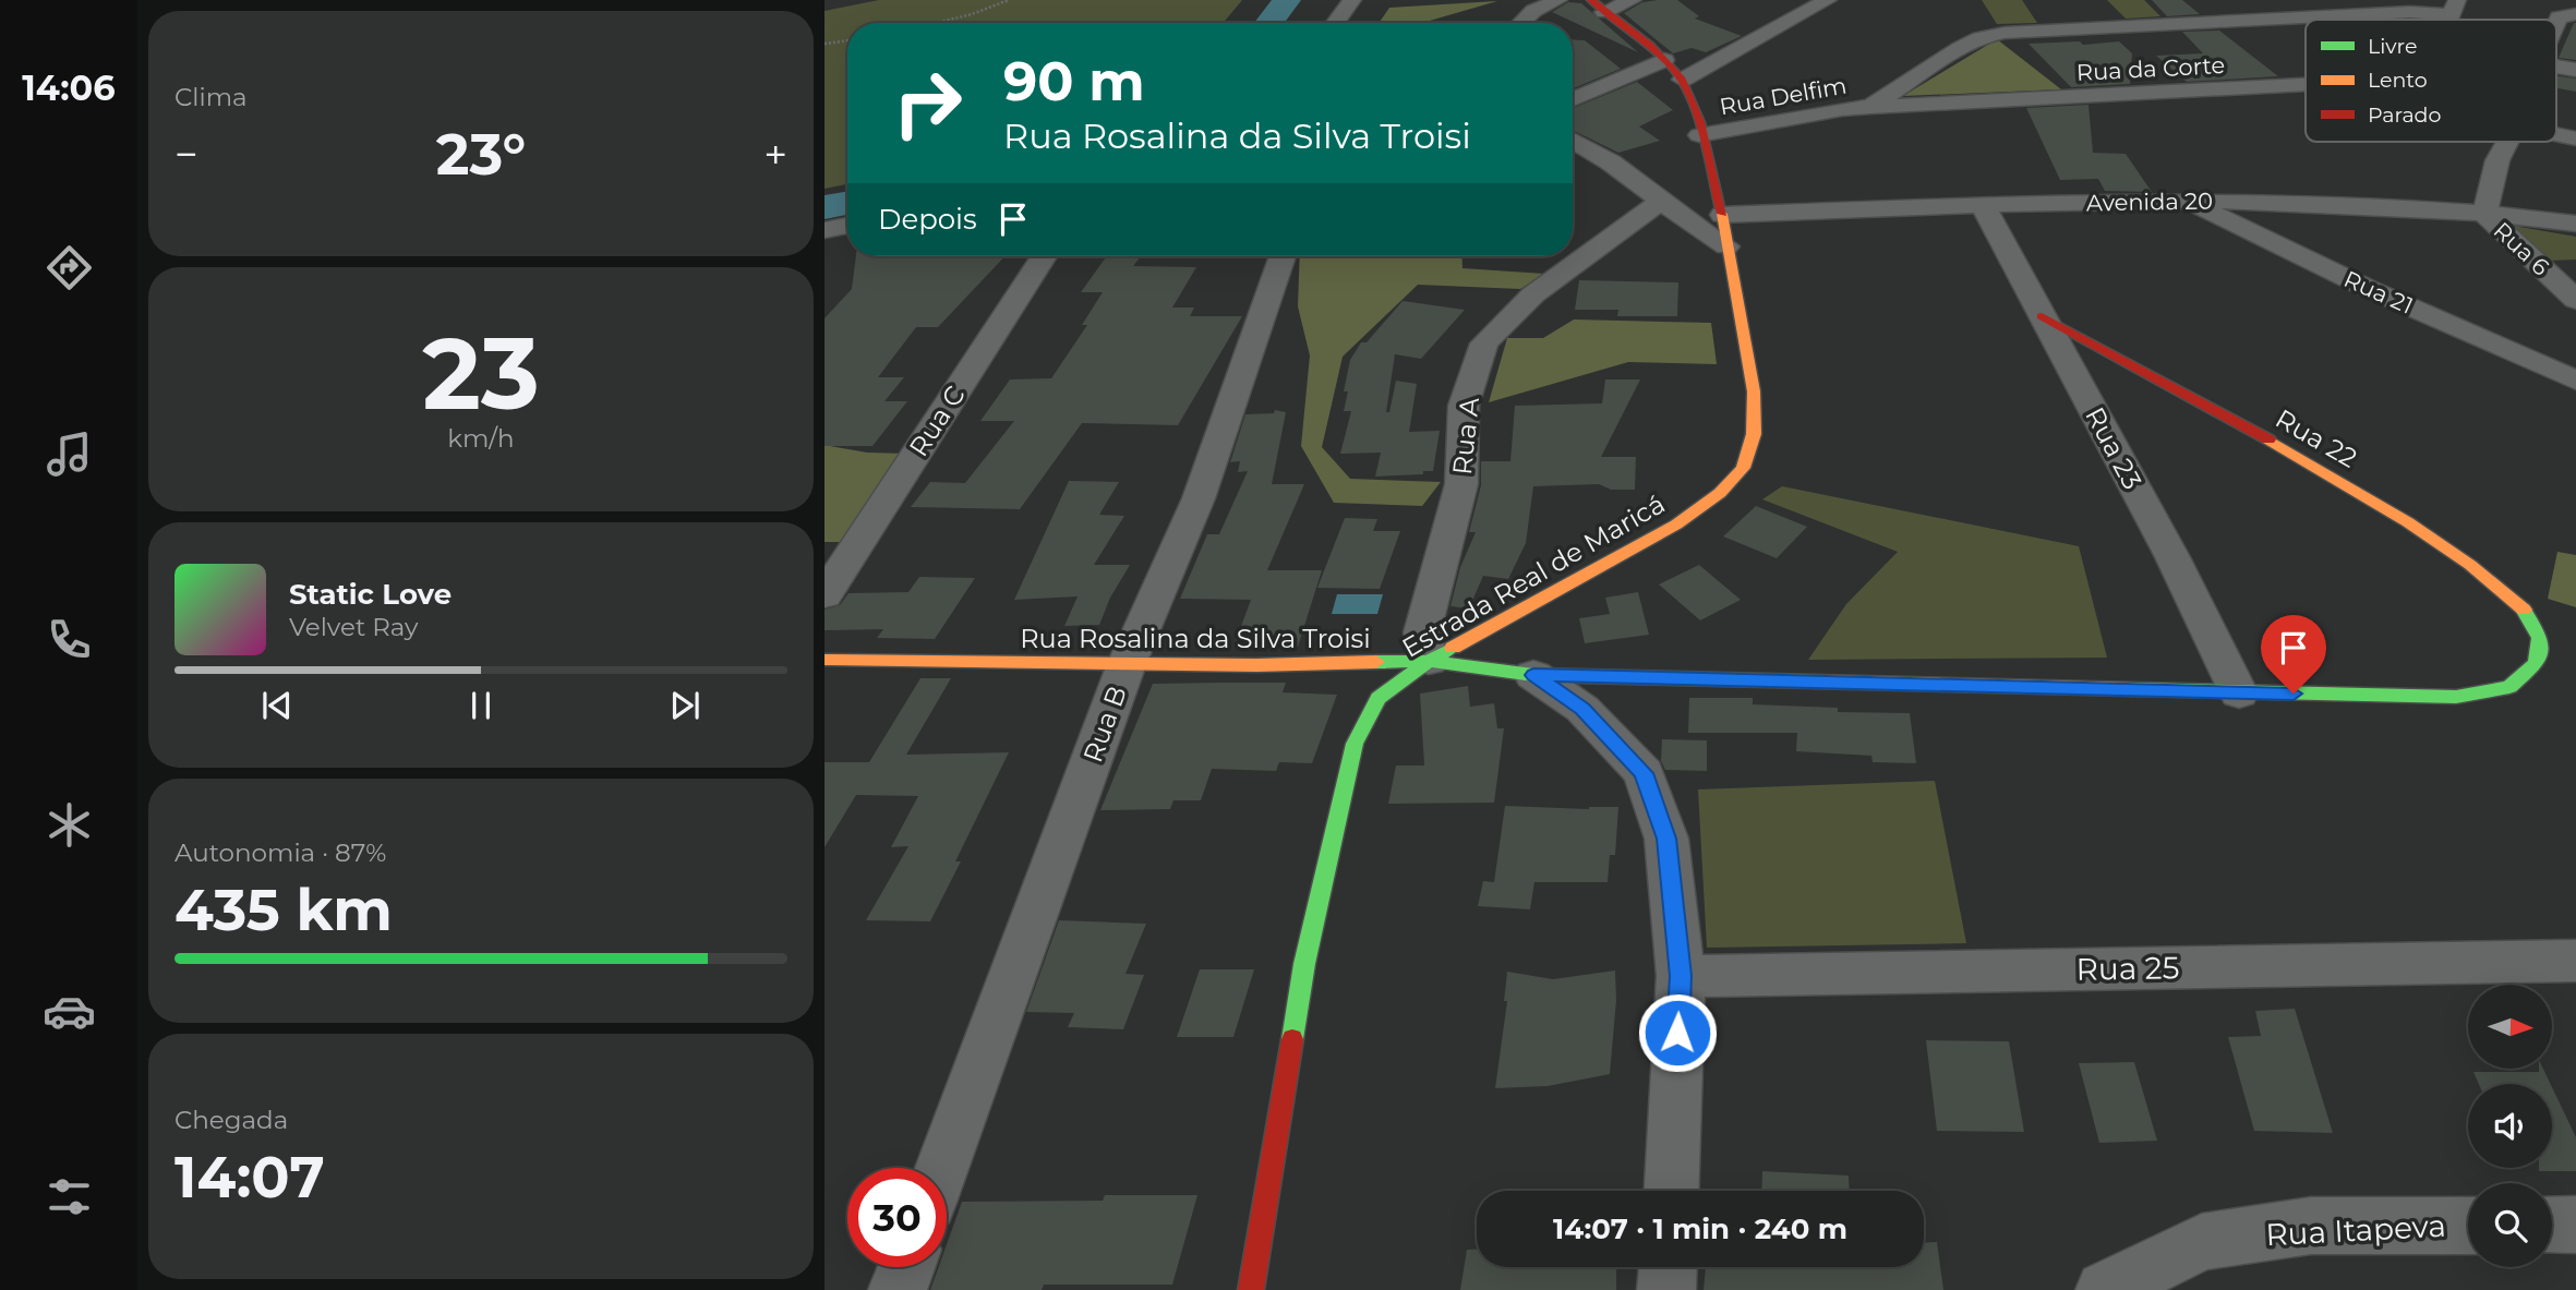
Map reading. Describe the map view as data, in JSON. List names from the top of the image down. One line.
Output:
{"streets":{"main road":["Rua 22","Estrada Real de Maricá","Rua Rosalina da Silva Troisi"],"street":["Rua da Corte","Rua Delfim","Avenida 20","Rua 6","Rua 21","Rua C","Rua A","Rua 23","Rua B","Rua 25","Rua Itapeva"]},"crossings":[["Rua da Corte","Rua Delfim"],["Rua Delfim","Estrada Real de Maricá"],["Avenida 20","Rua 6"],["Avenida 20","Rua 21"],["Avenida 20","Rua 23"],["Avenida 20","Estrada Real de Maricá"],["Rua A","Estrada Real de Maricá"],["Rua A","Rua Rosalina da Silva Troisi"],["Rua 22","Rua 23"],["Rua 22","Rua Rosalina da Silva Troisi"],["Rua 23","Rua Rosalina da Silva Troisi"],["Estrada Real de Maricá","Rua Rosalina da Silva Troisi"],["Rua Rosalina da Silva Troisi","Rua B"]],"legend":["Livre","Lento","Parado"],"north":"right","page":{"tabs":"14:06","tile":["Clima",["23","km/h"],["Autonomia · 87%","435 km"],["Chegada","14:07"]],"turn":["90 m","Rua Rosalina da Silva Troisi"],"heat":["−","23°","+"],"then":"Depois","song":["Static Love","Velvet Ray"],"limit":"30","trip":"14:07 · 1 min · 240 m"}}
